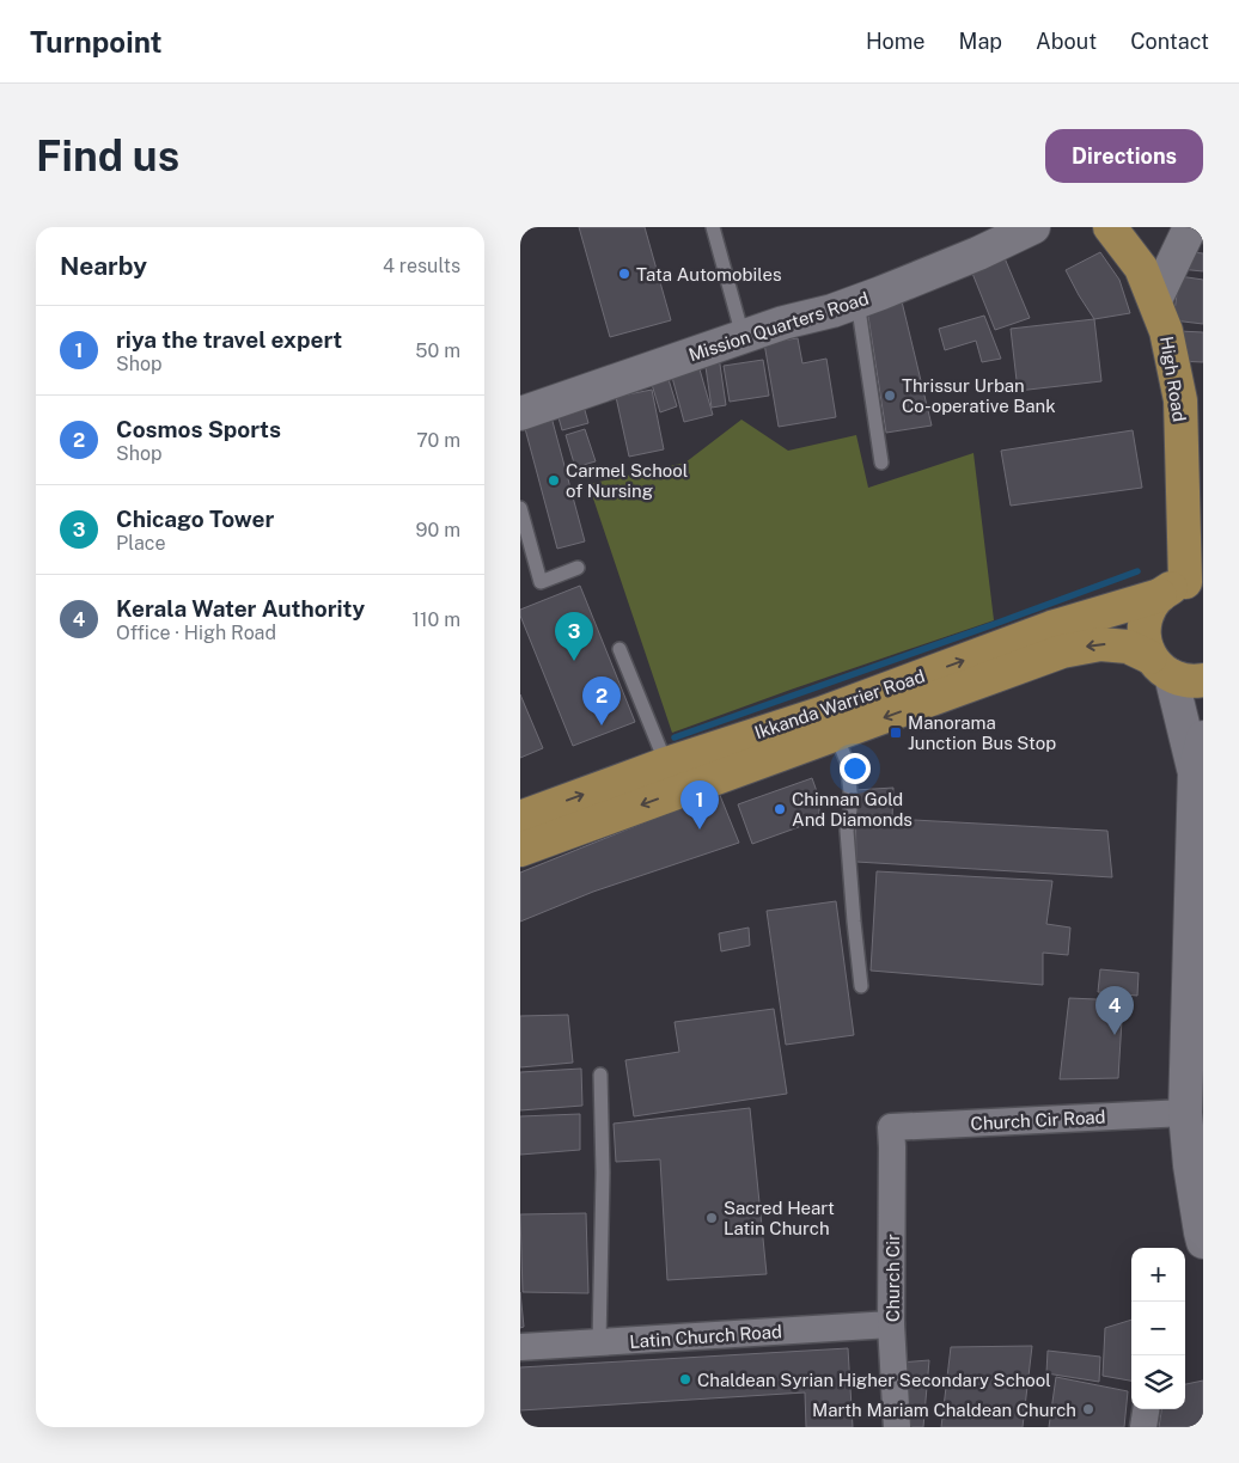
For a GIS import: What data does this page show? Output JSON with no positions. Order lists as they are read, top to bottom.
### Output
{
  "streets": {
    "main road": ["High Road", "Ikkanda Warrier Road"],
    "street": [
      "Mission Quarters Road",
      "Church Cir Road",
      "Church Cir",
      "Latin Church Road"
    ]
  },
  "crossings": [
    ["High Road", "Ikkanda Warrier Road"],
    ["Church Cir Road", "Church Cir"],
    ["Church Cir", "Latin Church Road"]
  ],
  "places": {
    "other": [
      "Tata Automobiles",
      "Thrissur Urban Co-operative Bank",
      "Carmel School of Nursing",
      "Chinnan Gold And Diamonds",
      "Sacred Heart Latin Church",
      "Chaldean Syrian Higher Secondary School",
      "Marth Mariam Chaldean Church"
    ],
    "transit": ["Manorama Junction Bus Stop"]
  },
  "page": {
    "header": "Turnpoint",
    "nav": [
      "Home",
      "Map",
      "About",
      "Contact"
    ],
    "buttons": "Directions",
    "title": "Find us",
    "heading": ["Nearby", "4 results"],
    "list": [
      {
        "mark": "1",
        "name": "riya the travel expert",
        "note": "Shop",
        "value": "50 m"
      },
      {
        "mark": "2",
        "name": "Cosmos Sports",
        "note": "Shop",
        "value": "70 m"
      },
      {
        "mark": "3",
        "name": "Chicago Tower",
        "note": "Place",
        "value": "90 m"
      },
      {
        "mark": "4",
        "name": "Kerala Water Authority",
        "note": "Office · High Road",
        "value": "110 m"
      }
    ],
    "pins": [
      "3",
      "2",
      "1",
      "4"
    ],
    "map_buttons": ["+", "−"]
  }
}
